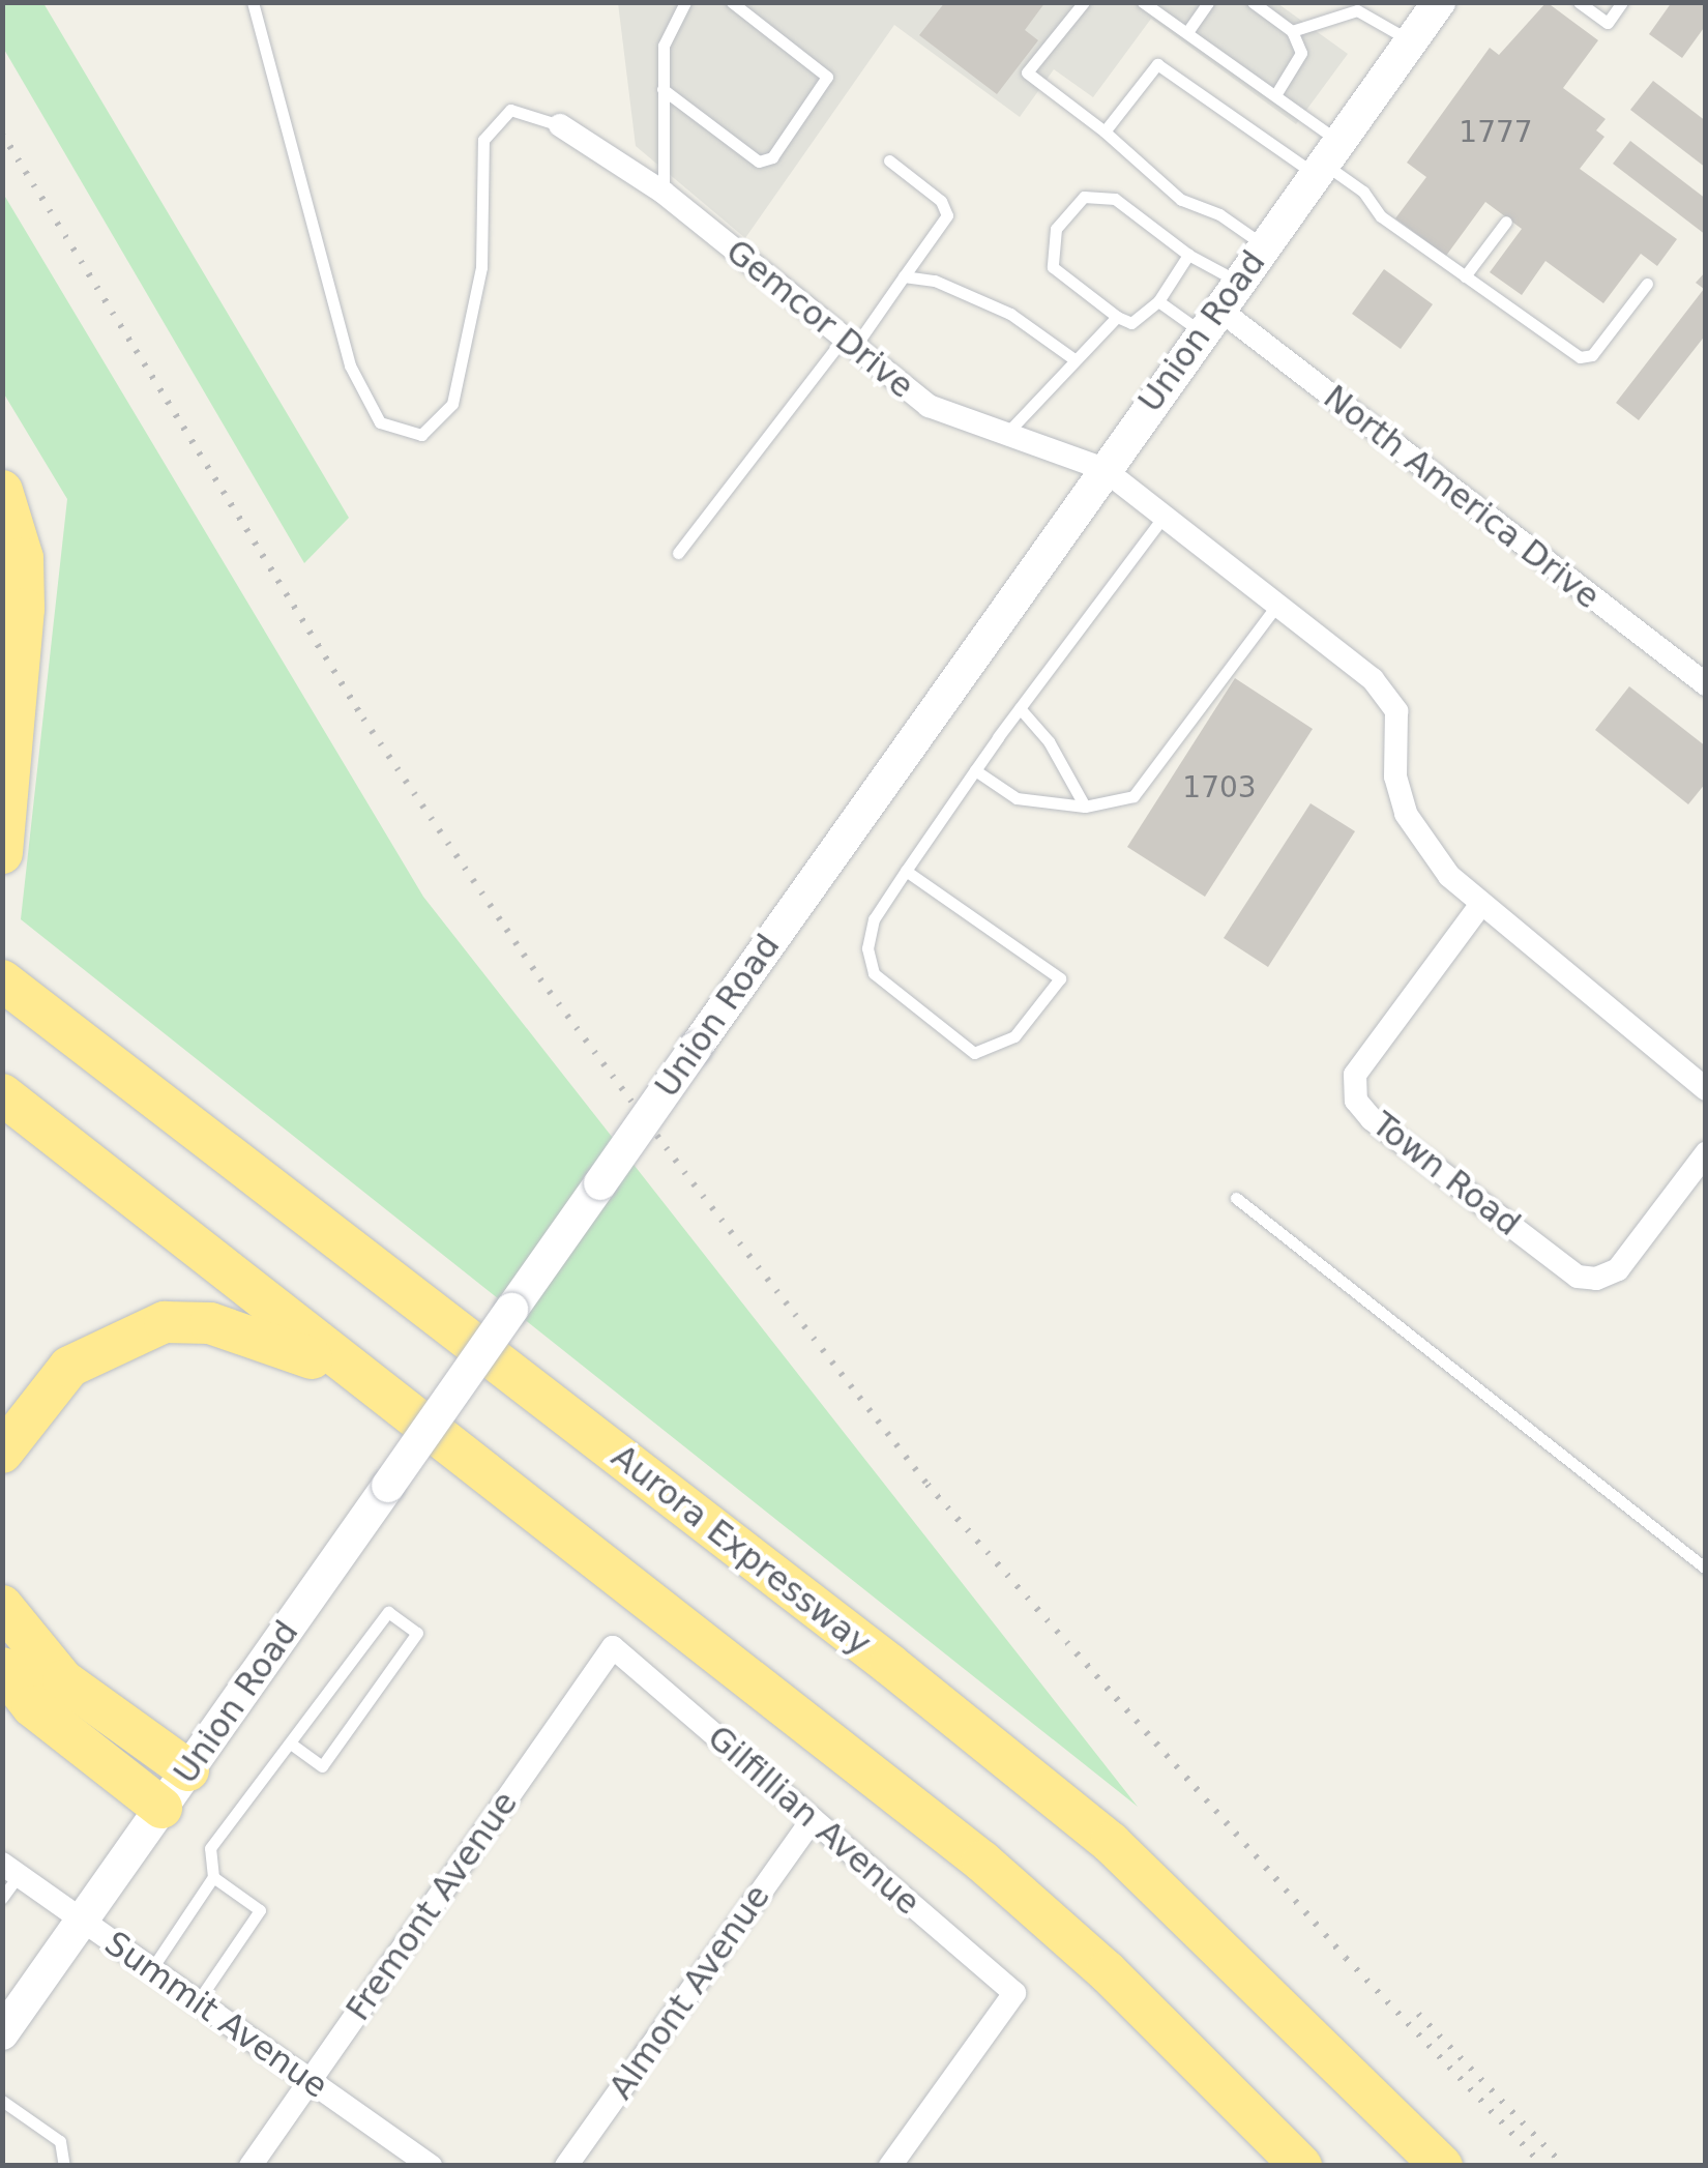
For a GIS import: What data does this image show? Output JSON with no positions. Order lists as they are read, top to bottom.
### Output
{
  "streets": {
    "highway": ["Aurora Expressway"],
    "main road": ["Union Road"],
    "street": [
      "Gemcor Drive",
      "North America Drive",
      "Town Road",
      "Gilfillian Avenue",
      "Fremont Avenue",
      "Almont Avenue",
      "Summit Avenue"
    ]
  },
  "crossings": [
    ["Gemcor Drive", "Union Road"],
    ["Union Road", "North America Drive"],
    ["Union Road", "Summit Avenue"],
    ["Gilfillian Avenue", "Fremont Avenue"],
    ["Gilfillian Avenue", "Almont Avenue"],
    ["Fremont Avenue", "Summit Avenue"]
  ],
  "house_numbers": ["1777", "1703"]
}
